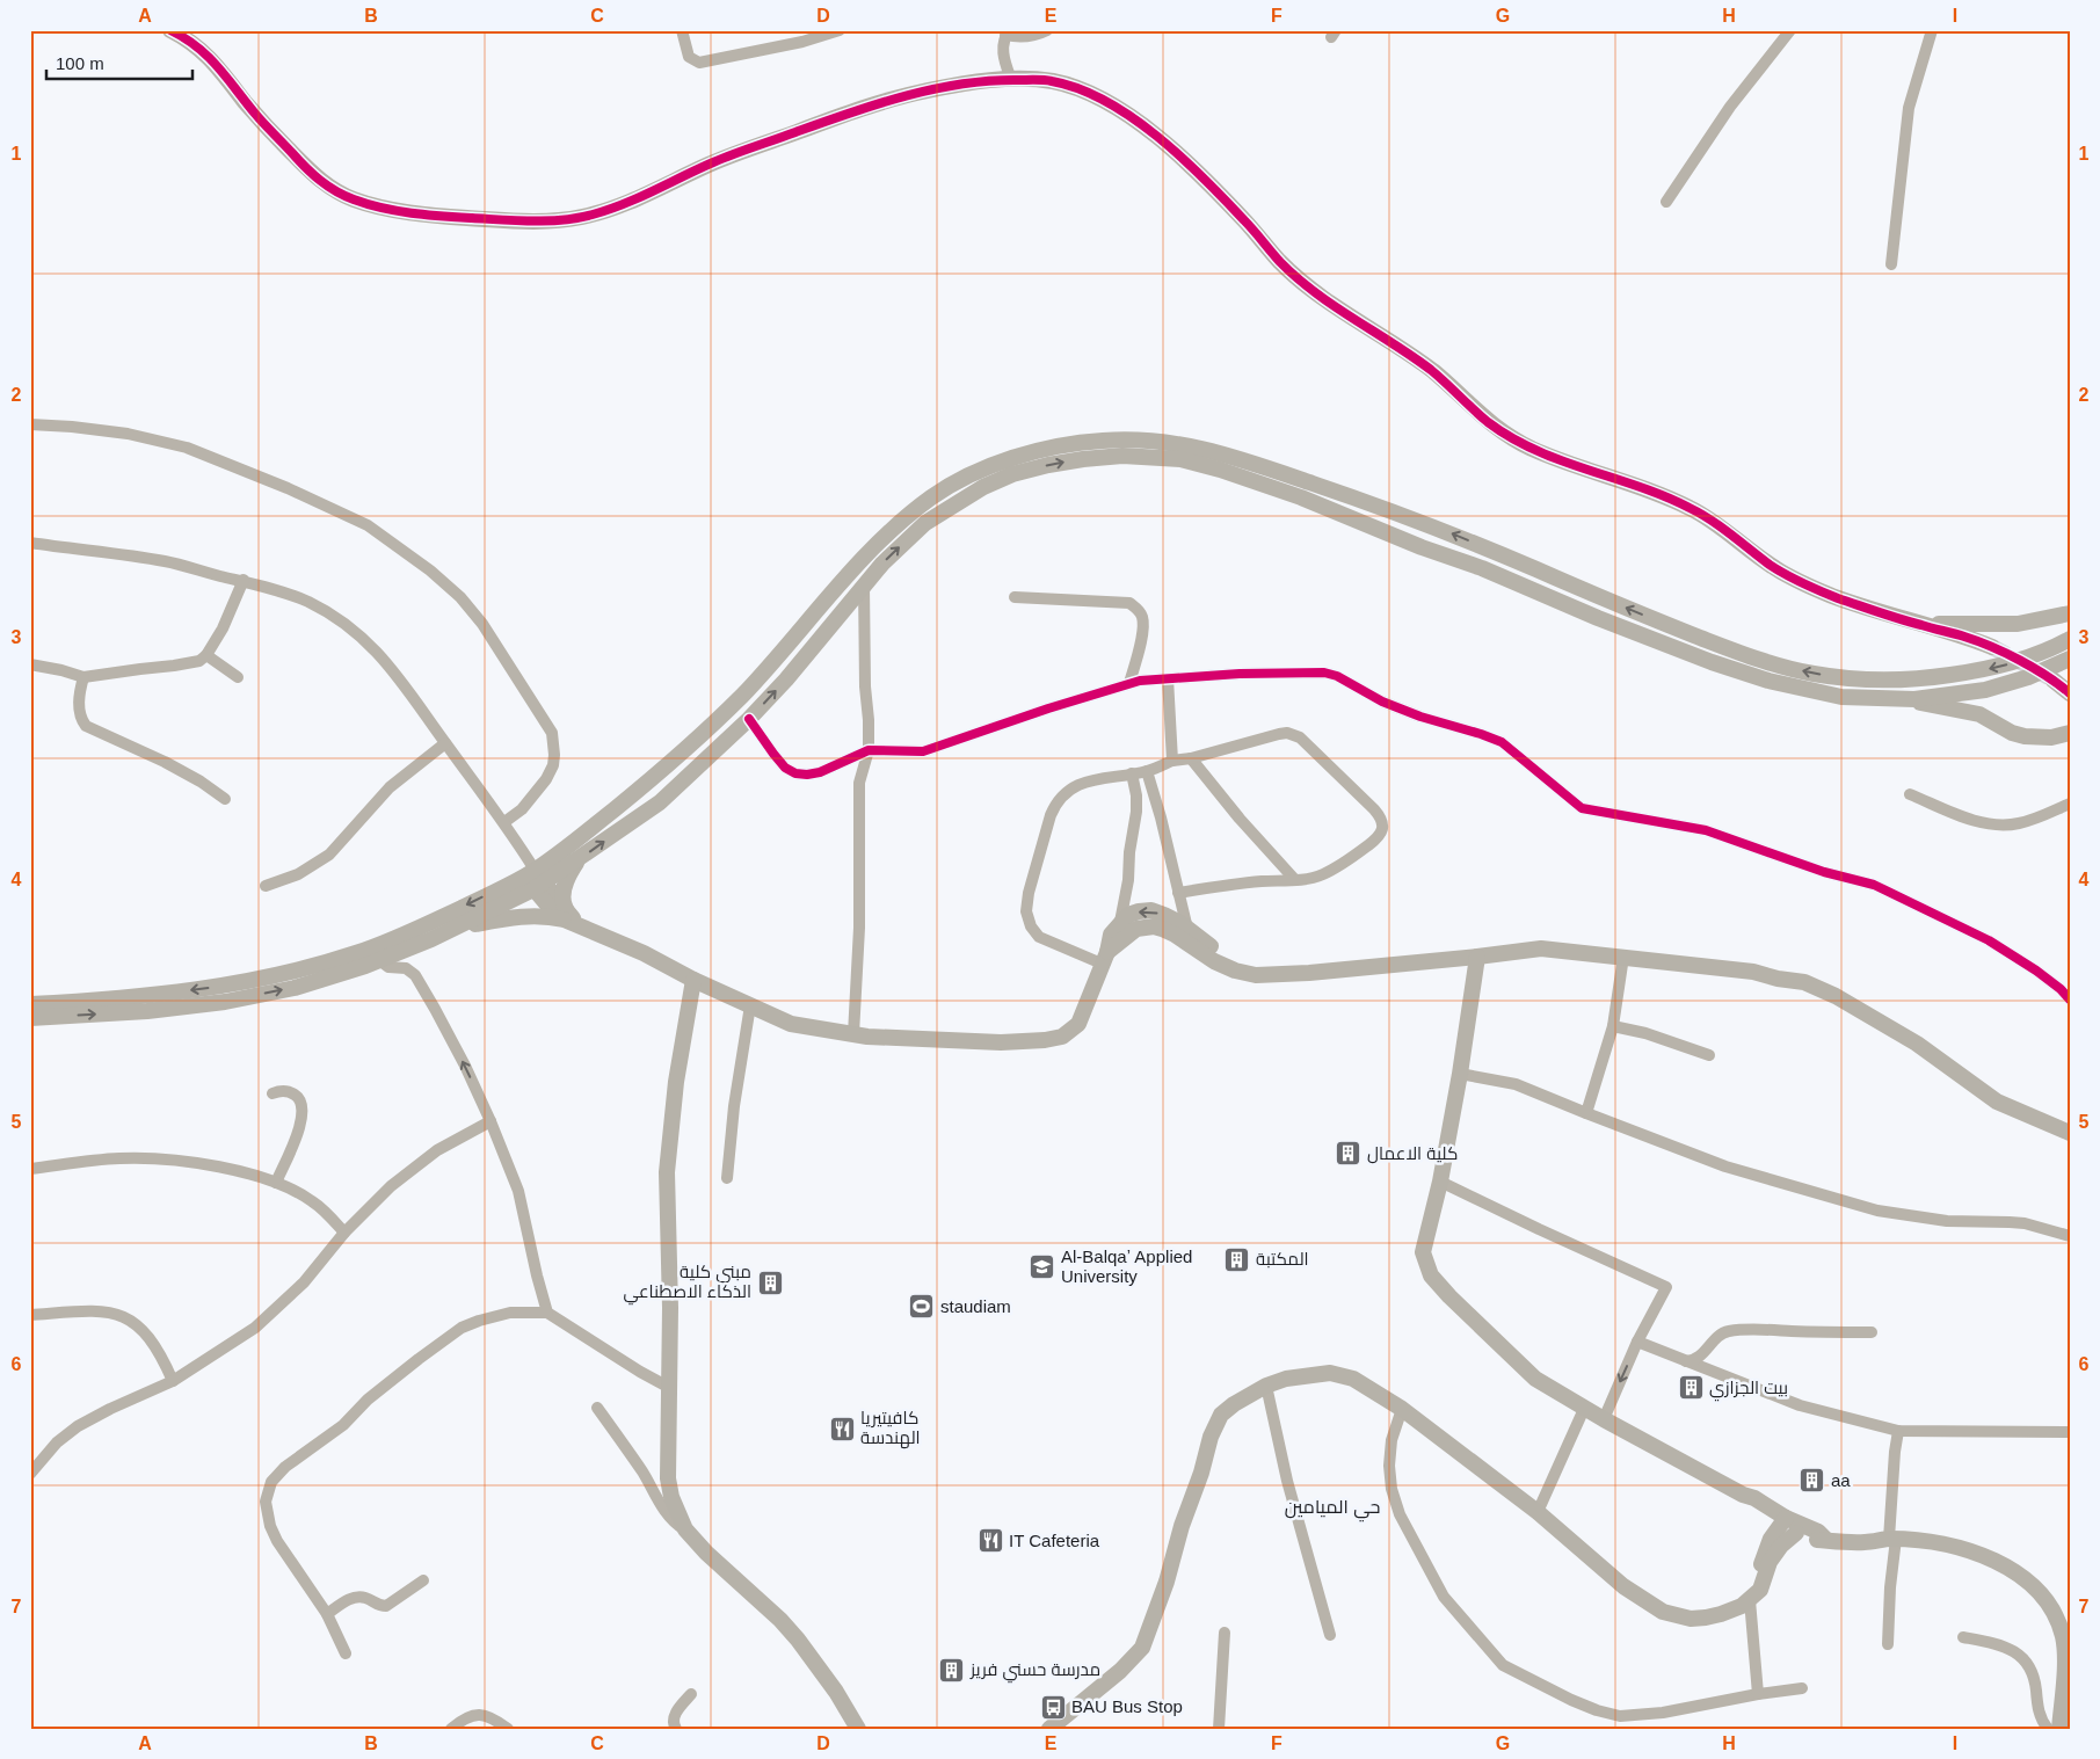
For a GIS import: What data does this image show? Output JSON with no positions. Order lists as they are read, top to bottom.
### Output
{
  "districts": ["حي الميامين"],
  "places": {
    "building": [
      "كلية الاعمال",
      "المكتبة",
      "مبنى كلية الذكاء الاصطناعي",
      "بيت الجزازي",
      "aa",
      "مدرسة حسني فريز"
    ],
    "school or university": ["Al-Balqaʼ Applied University"],
    "sports": ["staudiam"],
    "restaurant": ["كافيتيريا الهندسة", "IT Cafeteria"],
    "bus stop": ["BAU Bus Stop"]
  },
  "scale_bar": "100 m",
  "grid": {
    "columns": [
      "A",
      "B",
      "C",
      "D",
      "E",
      "F",
      "G",
      "H",
      "I"
    ],
    "rows": [
      "1",
      "2",
      "3",
      "4",
      "5",
      "6",
      "7"
    ]
  }
}
